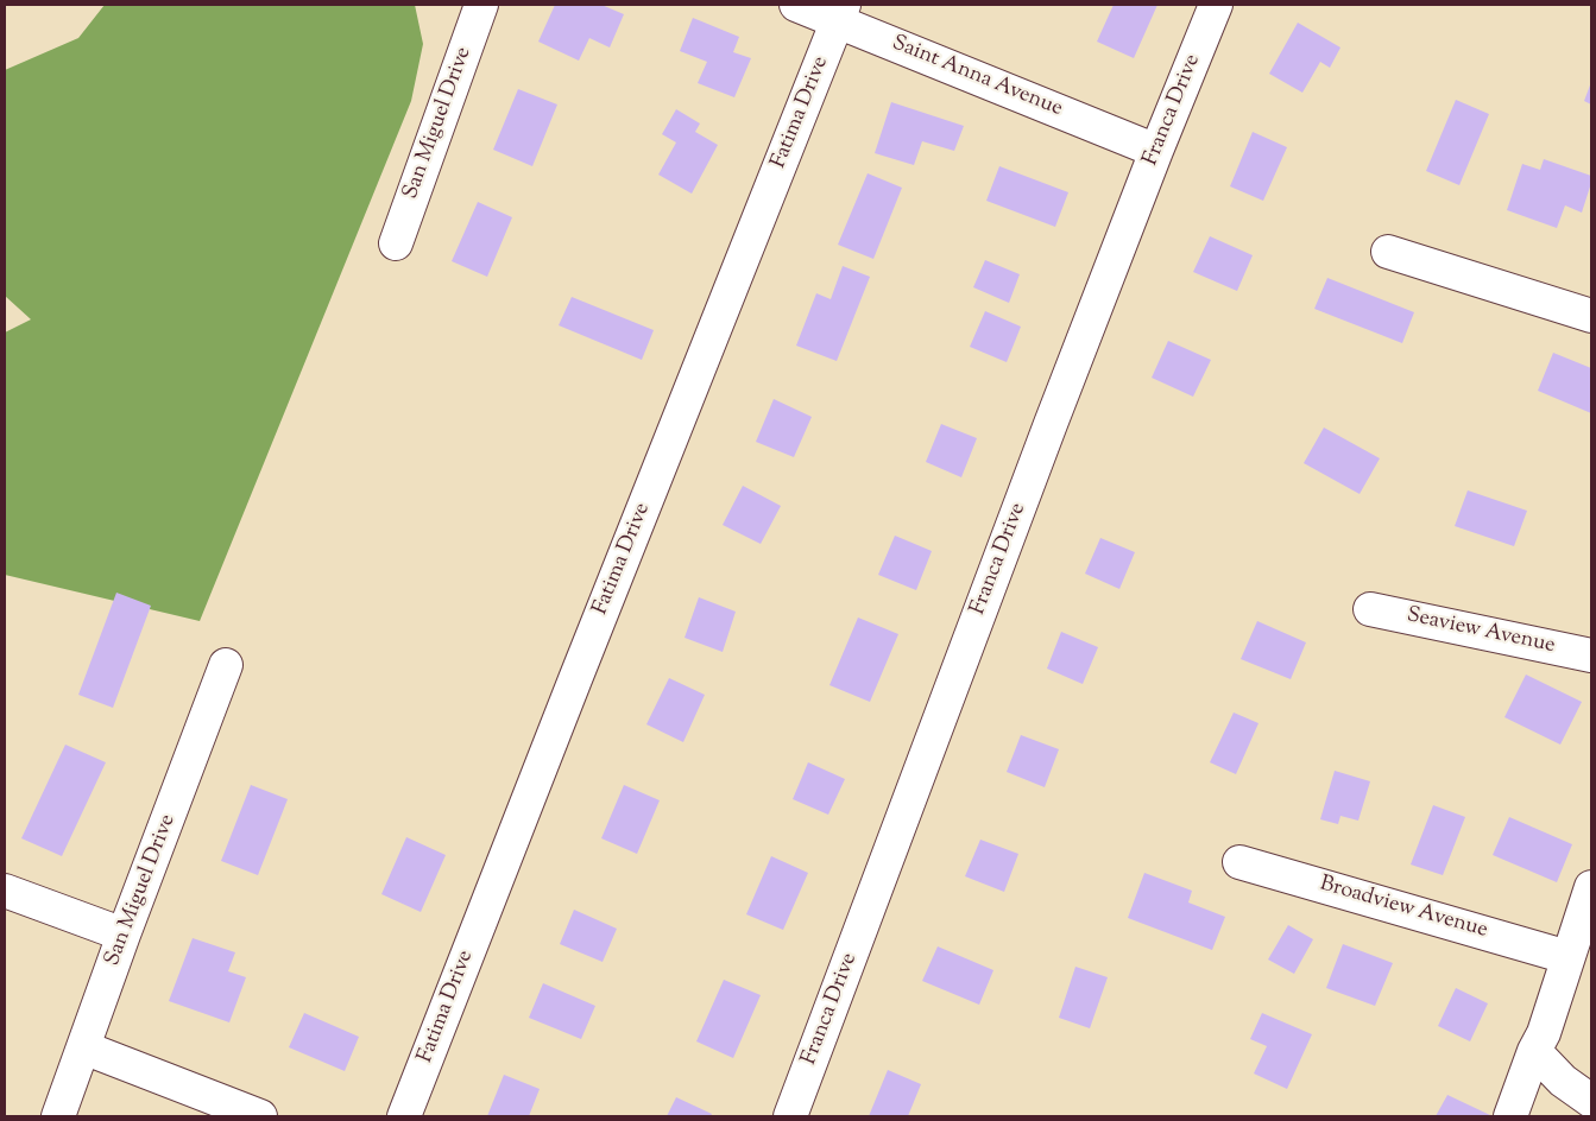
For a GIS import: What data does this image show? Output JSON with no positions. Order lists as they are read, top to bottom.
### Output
{
  "streets": {
    "street": [
      "Saint Anna Avenue",
      "Franca Drive",
      "Fatima Drive",
      "San Miguel Drive",
      "Seaview Avenue",
      "Broadview Avenue"
    ]
  },
  "crossings": [
    ["Saint Anna Avenue", "Franca Drive"],
    ["Saint Anna Avenue", "Fatima Drive"]
  ]
}
